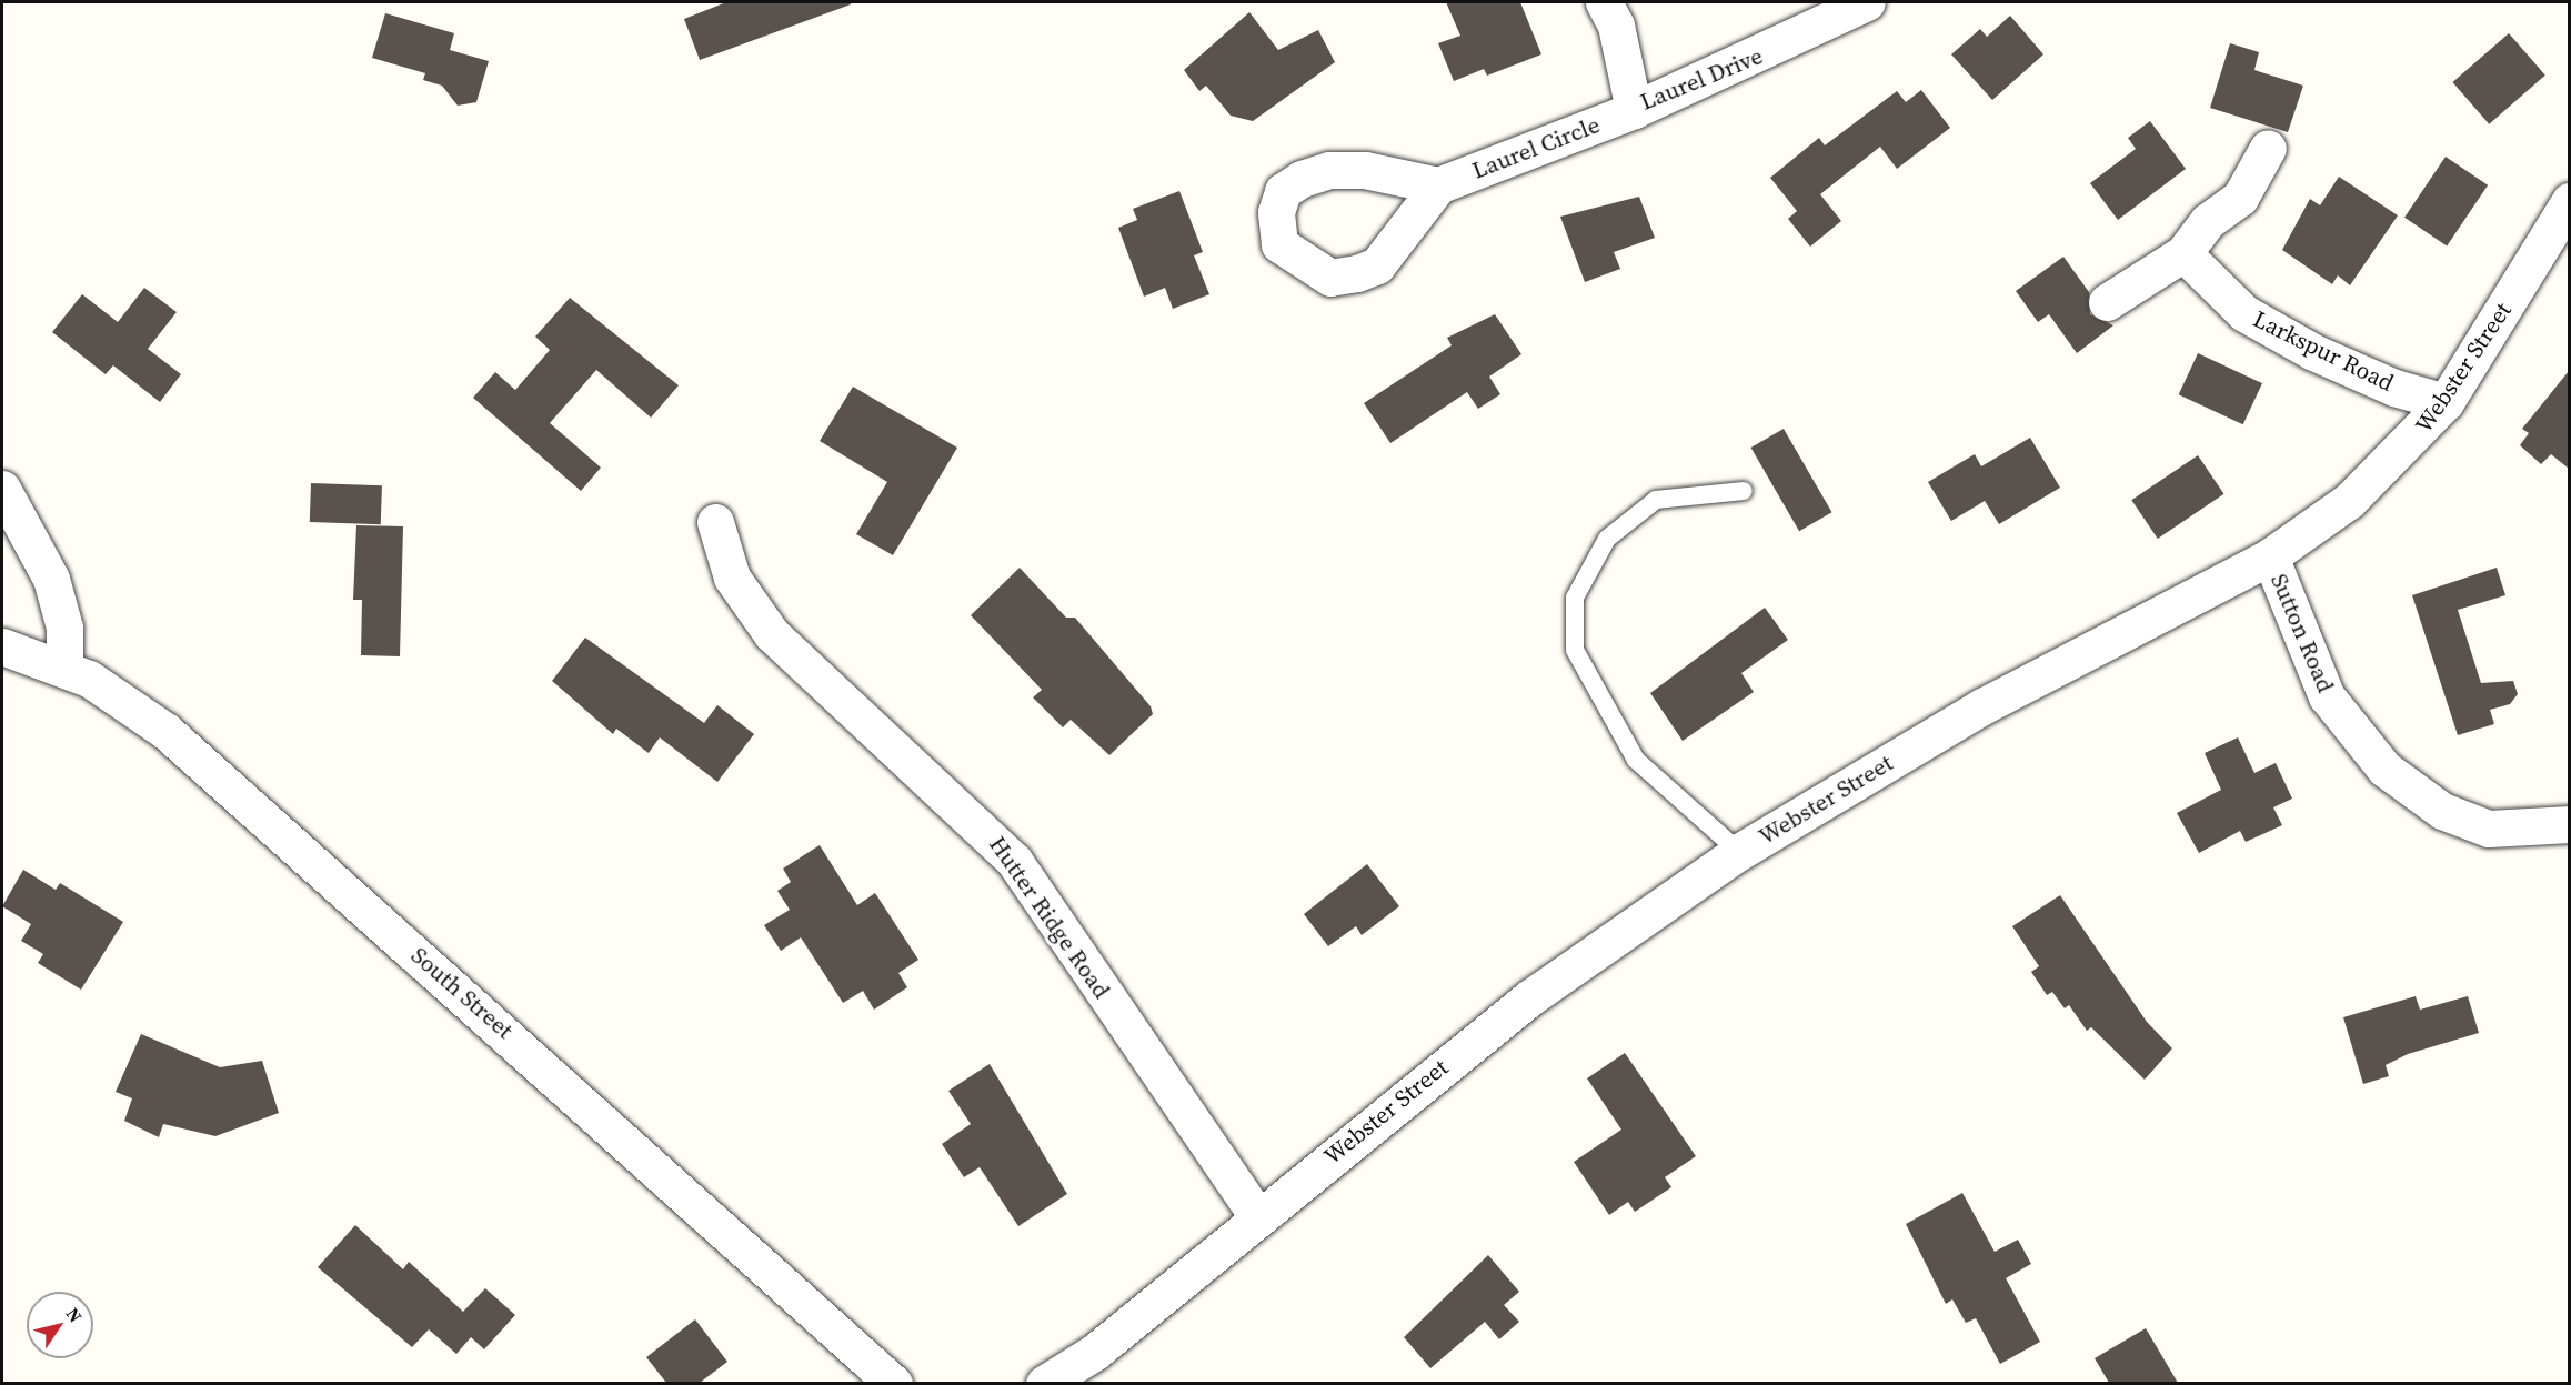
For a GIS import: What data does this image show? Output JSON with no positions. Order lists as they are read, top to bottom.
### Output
{
  "streets": {
    "street": [
      "Laurel Drive",
      "Laurel Circle",
      "Larkspur Road",
      "Webster Street",
      "Sutton Road",
      "Hutter Ridge Road",
      "South Street"
    ]
  },
  "crossings": [
    ["Laurel Drive", "Laurel Circle"],
    ["Larkspur Road", "Webster Street"],
    ["Webster Street", "Sutton Road"],
    ["Webster Street", "Hutter Ridge Road"]
  ],
  "north": "top right"
}
